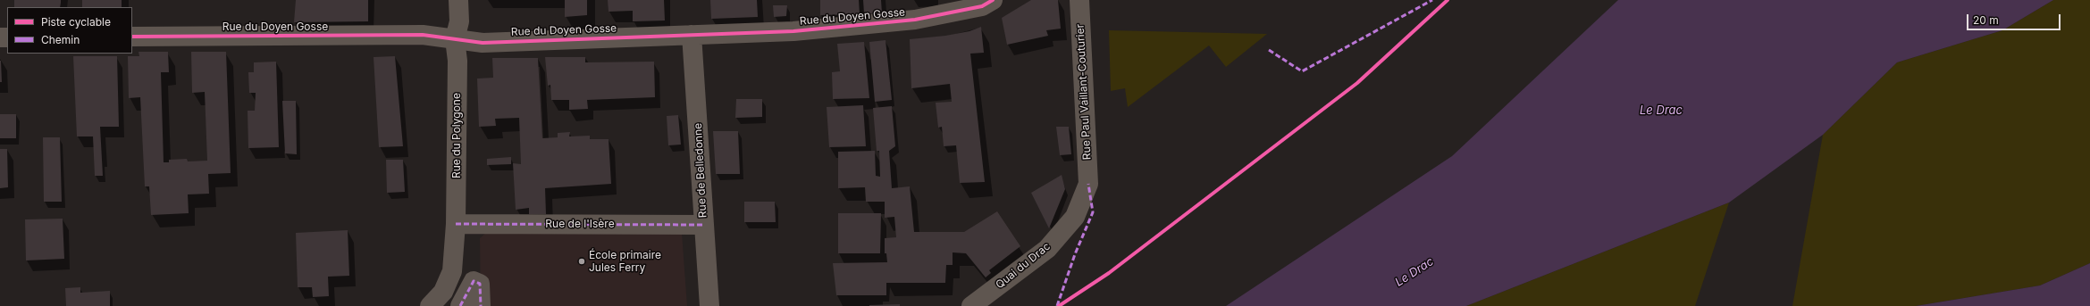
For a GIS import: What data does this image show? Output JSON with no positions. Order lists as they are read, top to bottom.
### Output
{
  "streets": {
    "street": [
      "Rue du Doyen Gosse",
      "Rue Paul Vaillant-Couturier",
      "Rue du Polygone",
      "Rue de Belledonne",
      "Rue de l'Isère",
      "Quai du Drac"
    ]
  },
  "crossings": [
    ["Rue du Doyen Gosse", "Rue du Polygone"],
    ["Rue du Doyen Gosse", "Rue de Belledonne"],
    ["Rue Paul Vaillant-Couturier", "Quai du Drac"],
    ["Rue du Polygone", "Rue de l'Isère"],
    ["Rue de Belledonne", "Rue de l'Isère"]
  ],
  "water": ["Le Drac"],
  "places": ["École primaire Jules Ferry"],
  "legend": ["Piste cyclable", "Chemin"],
  "scale_bar": "20 m"
}
